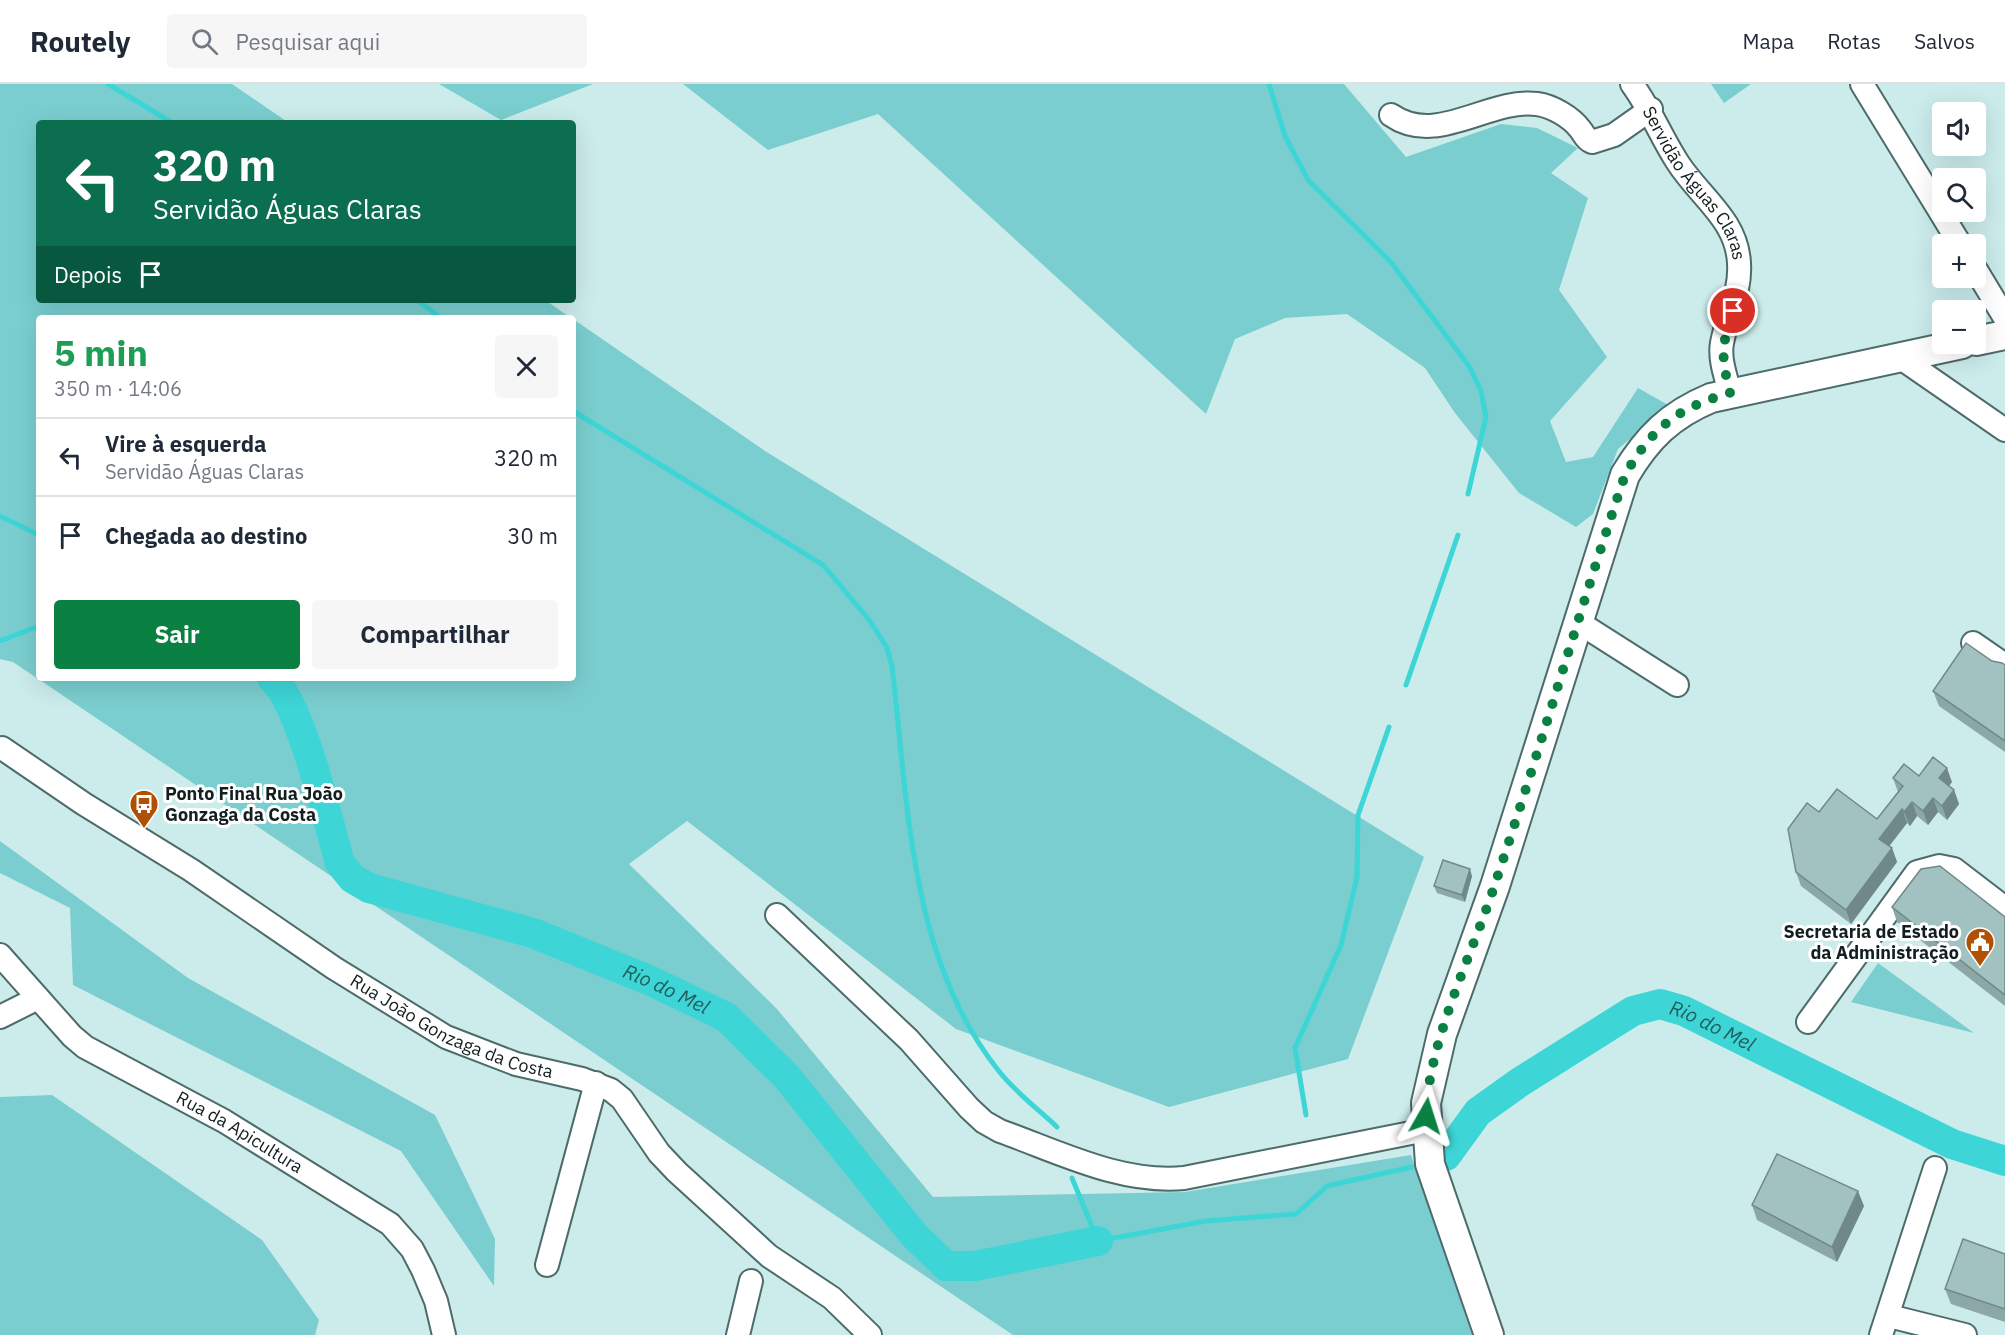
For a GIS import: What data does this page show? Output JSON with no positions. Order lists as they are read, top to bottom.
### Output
{
  "streets": {
    "street": ["Servidão Águas Claras", "Rua João Gonzaga da Costa", "Rua da Apicultura"]
  },
  "water": ["Rio do Mel"],
  "places": {
    "bus stop": ["Ponto Final Rua João Gonzaga da Costa"],
    "public building": ["Secretaria de Estado da Administração"]
  },
  "page": {
    "header": "Routely",
    "search": "Pesquisar aqui",
    "nav": ["Mapa", "Rotas", "Salvos"],
    "map_buttons": ["+", "−"],
    "turn": ["320 m", "Servidão Águas Claras"],
    "then": "Depois",
    "heading": ["5 min", "350 m · 14:06"],
    "list": [
      {
        "name": "Vire à esquerda",
        "note": "Servidão Águas Claras",
        "value": "320 m"
      },
      {
        "name": "Chegada ao destino",
        "value": "30 m"
      }
    ],
    "buttons": ["Sair", "Compartilhar"]
  }
}
